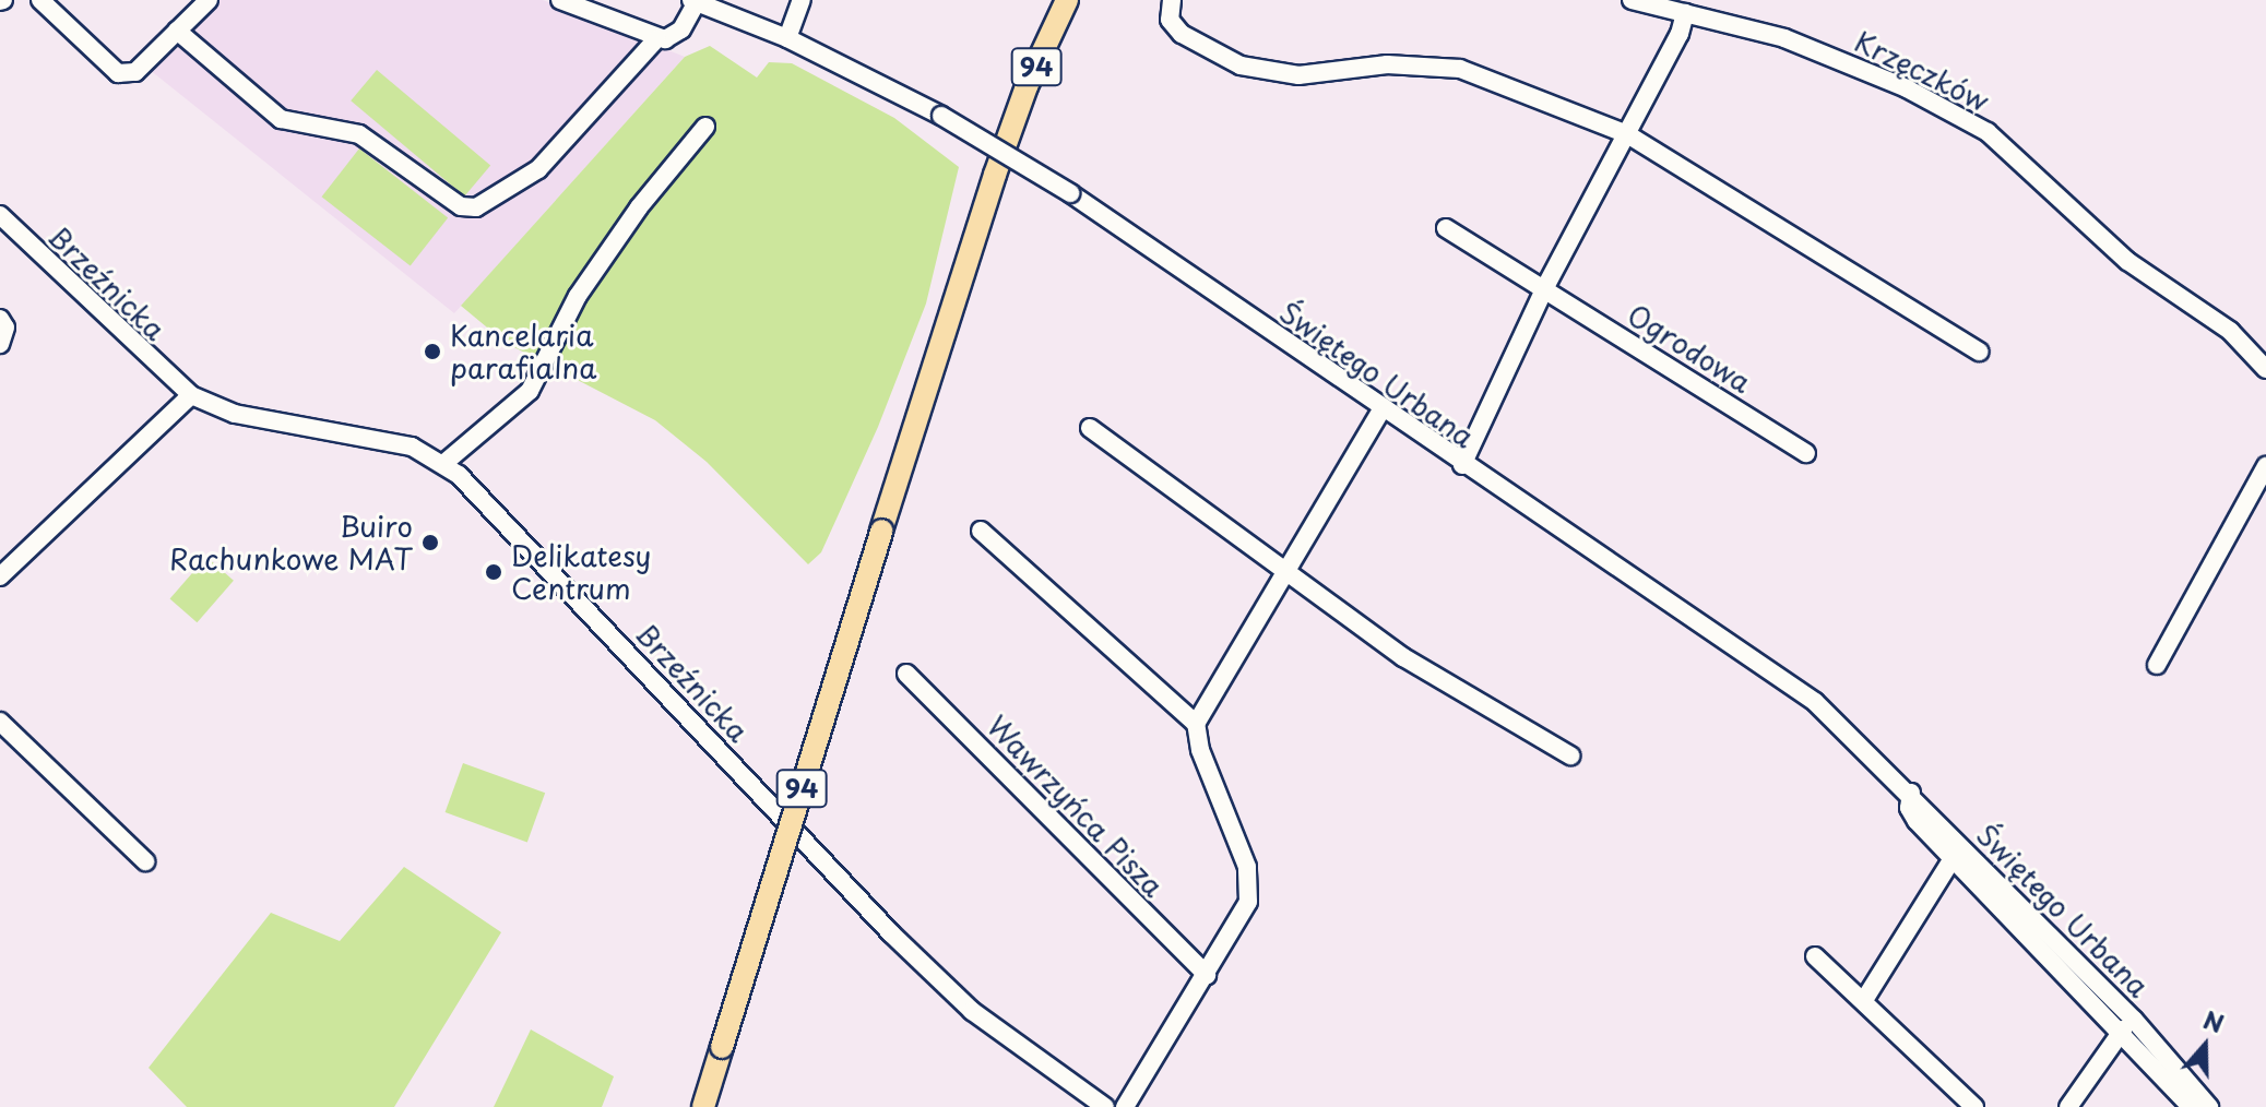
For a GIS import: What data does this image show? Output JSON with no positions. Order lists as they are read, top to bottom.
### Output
{
  "streets": {
    "main road": ["94"],
    "street": [
      "Krzęczków",
      "Brzeźnicka",
      "Ogrodowa",
      "Świętego Urbana",
      "Wawrzyńca Pisza"
    ]
  },
  "places": ["Kancelaria parafialna", "Buiro Rachunkowe MAT", "Delikatesy Centrum"],
  "north": "top"
}
